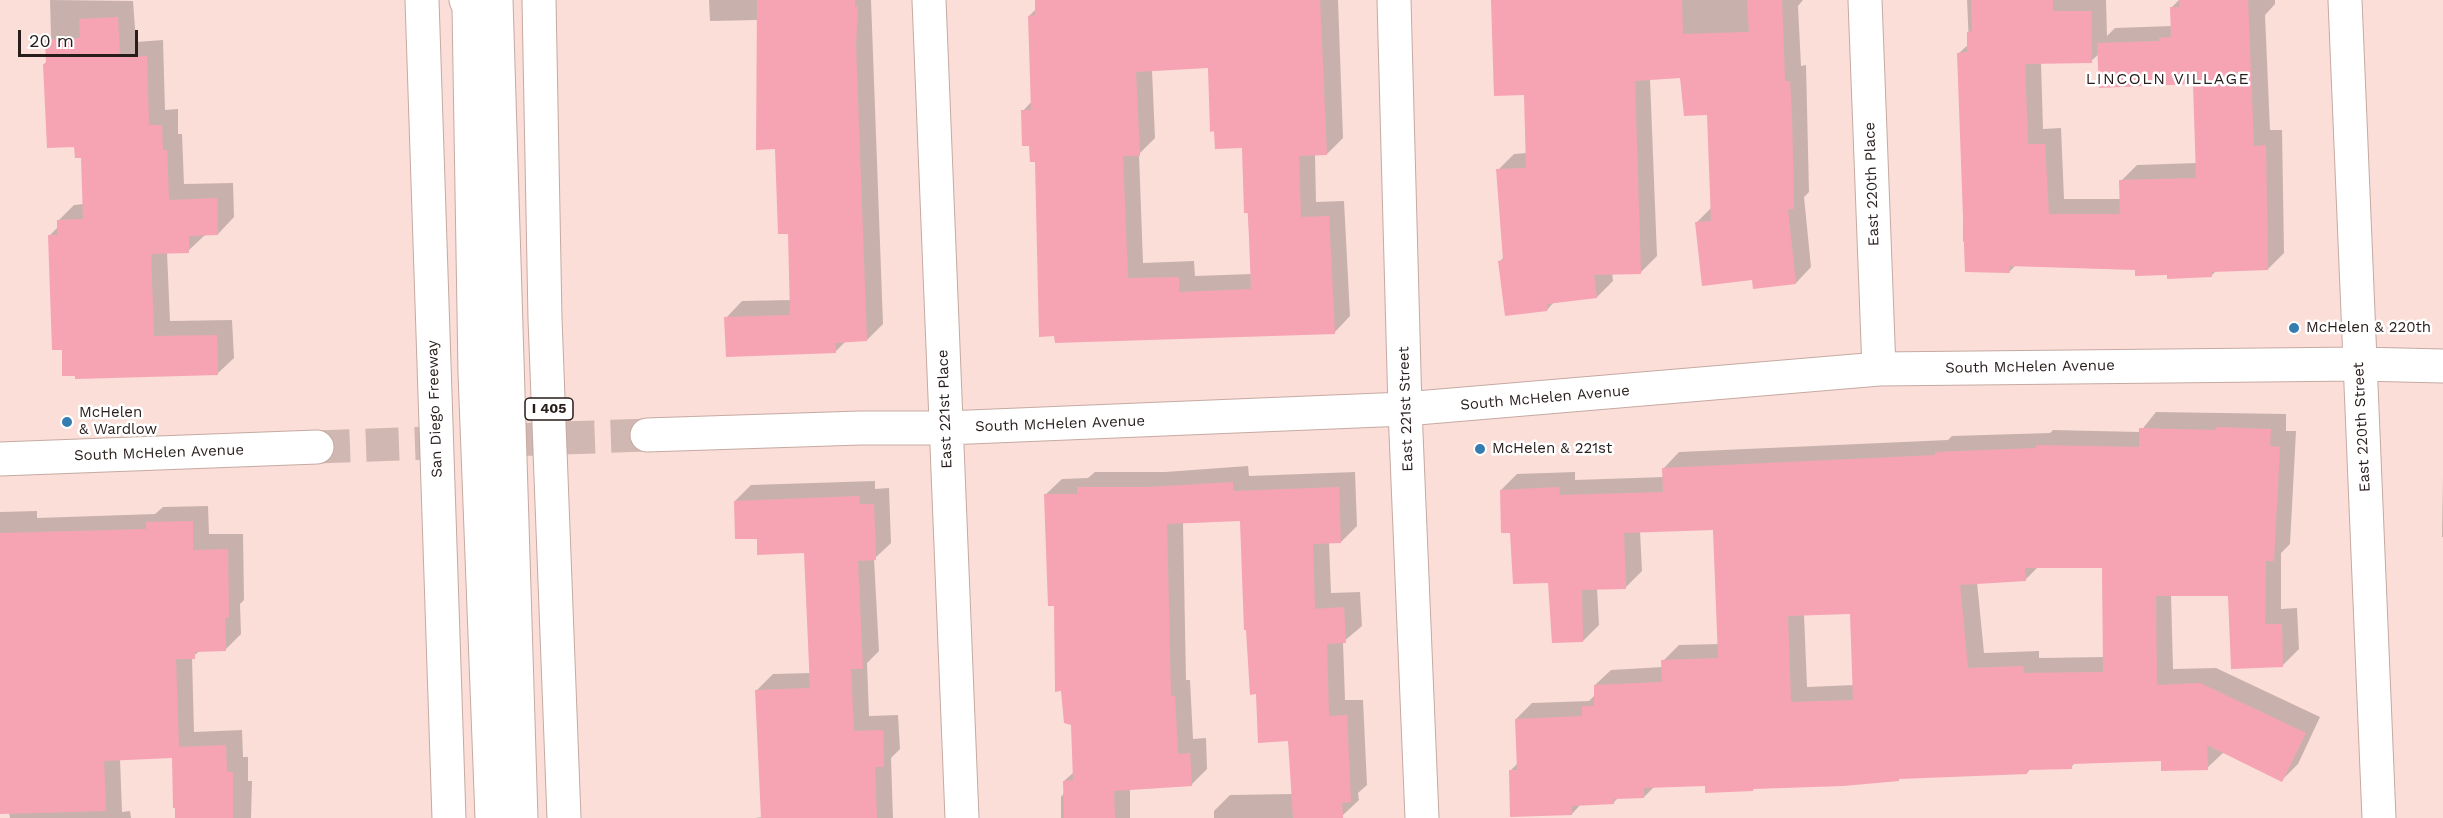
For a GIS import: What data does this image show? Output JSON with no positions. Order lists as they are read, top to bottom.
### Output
{
  "streets": {
    "main road": [
      "East 220th Place",
      "South McHelen Avenue",
      "San Diego Freeway",
      "I 405",
      "East 221st Place",
      "East 221st Street",
      "East 220th Street"
    ]
  },
  "crossings": [
    ["East 220th Place", "South McHelen Avenue"],
    ["South McHelen Avenue", "East 221st Place"],
    ["South McHelen Avenue", "East 221st Street"],
    ["South McHelen Avenue", "East 220th Street"]
  ],
  "districts": ["LINCOLN VILLAGE"],
  "places": ["McHelen & 220th", "McHelen & Wardlow", "McHelen & 221st"],
  "scale_bar": "20 m"
}
